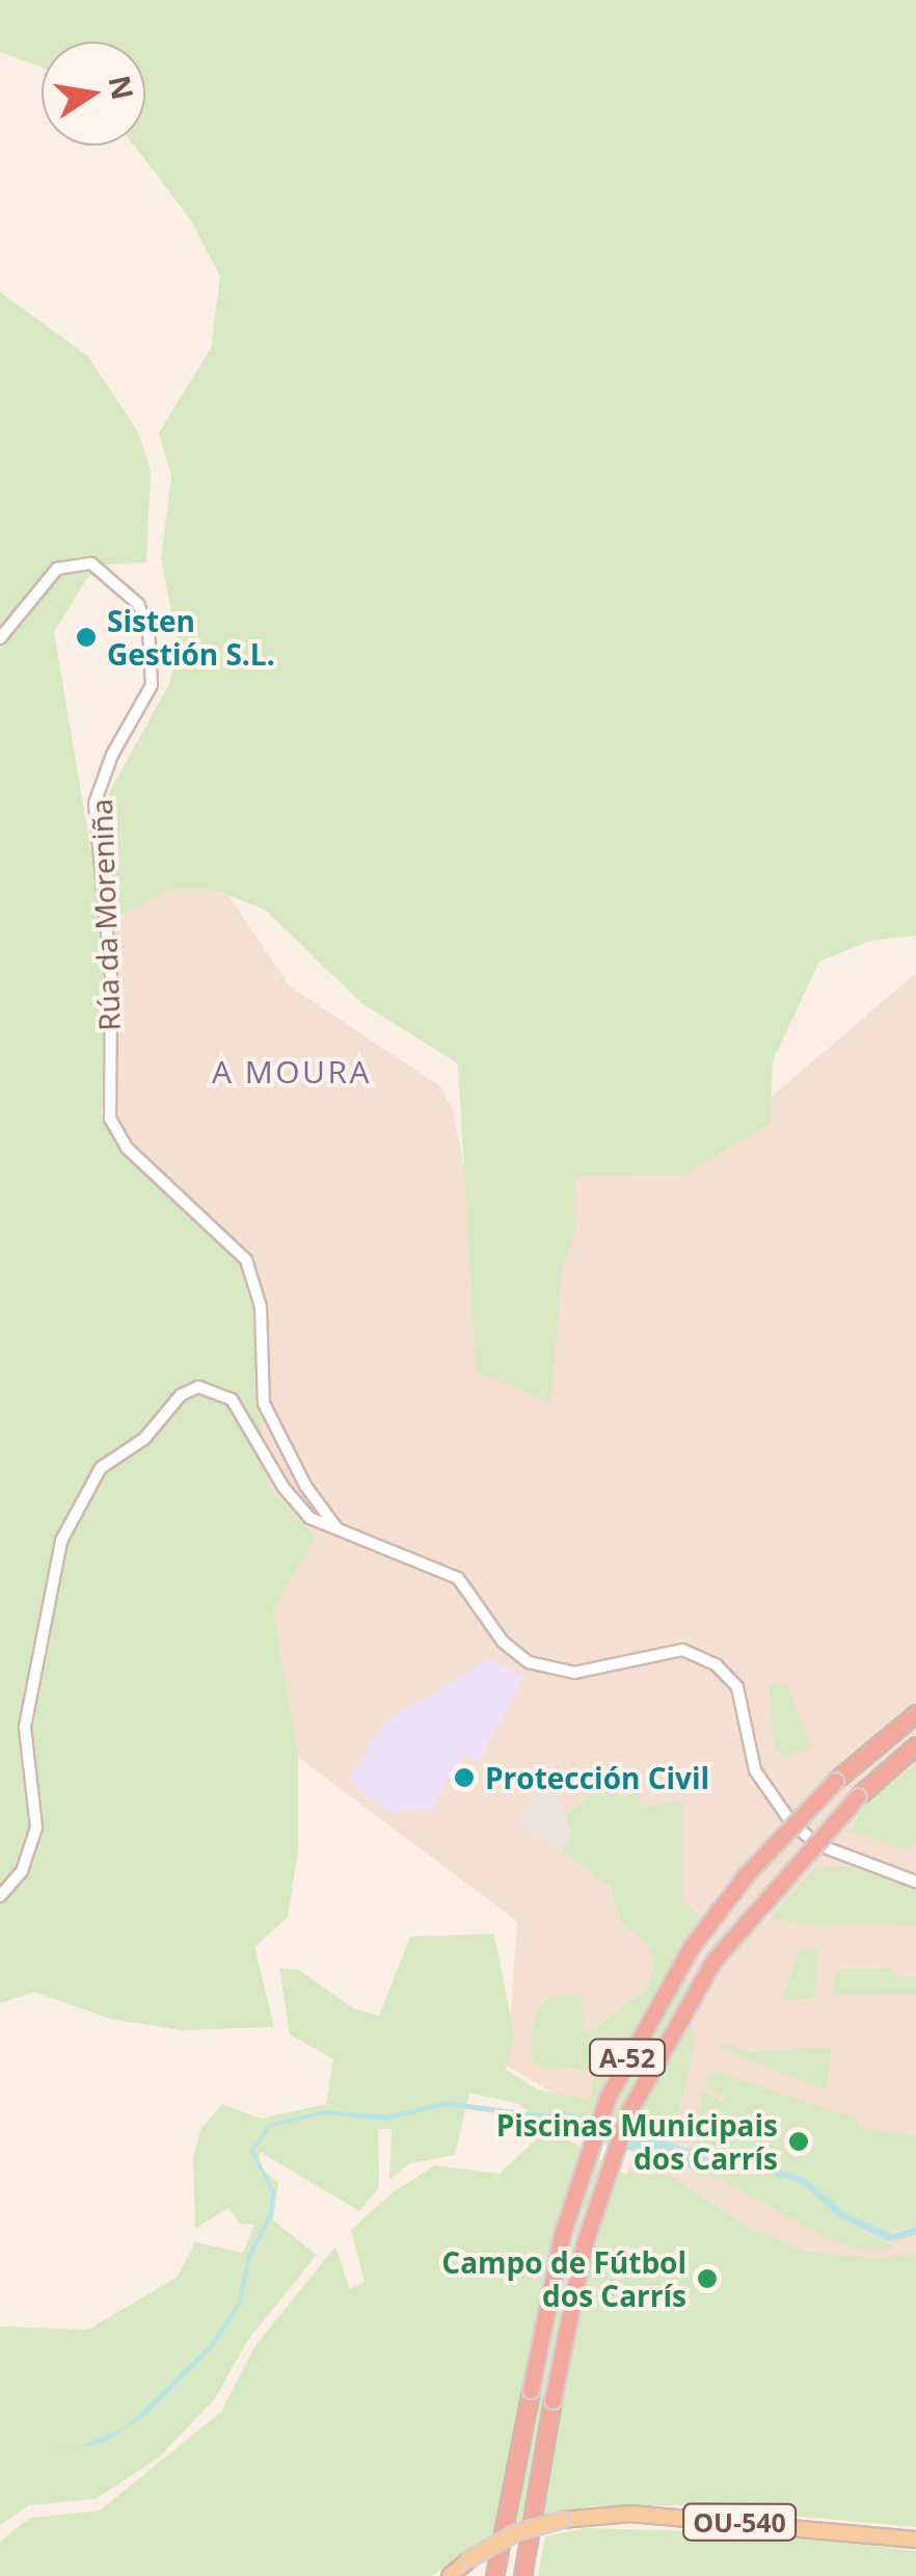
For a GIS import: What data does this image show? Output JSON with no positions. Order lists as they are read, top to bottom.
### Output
{
  "streets": {
    "highway": ["A-52"],
    "main road": ["OU-540"],
    "street": ["Rúa da Moreniña"]
  },
  "districts": ["A MOURA"],
  "places": [
    "Sisten Gestión S.L.",
    "Protección Civil",
    "Piscinas Municipais dos Carrís",
    "Campo de Fútbol dos Carrís"
  ],
  "north": "right"
}
